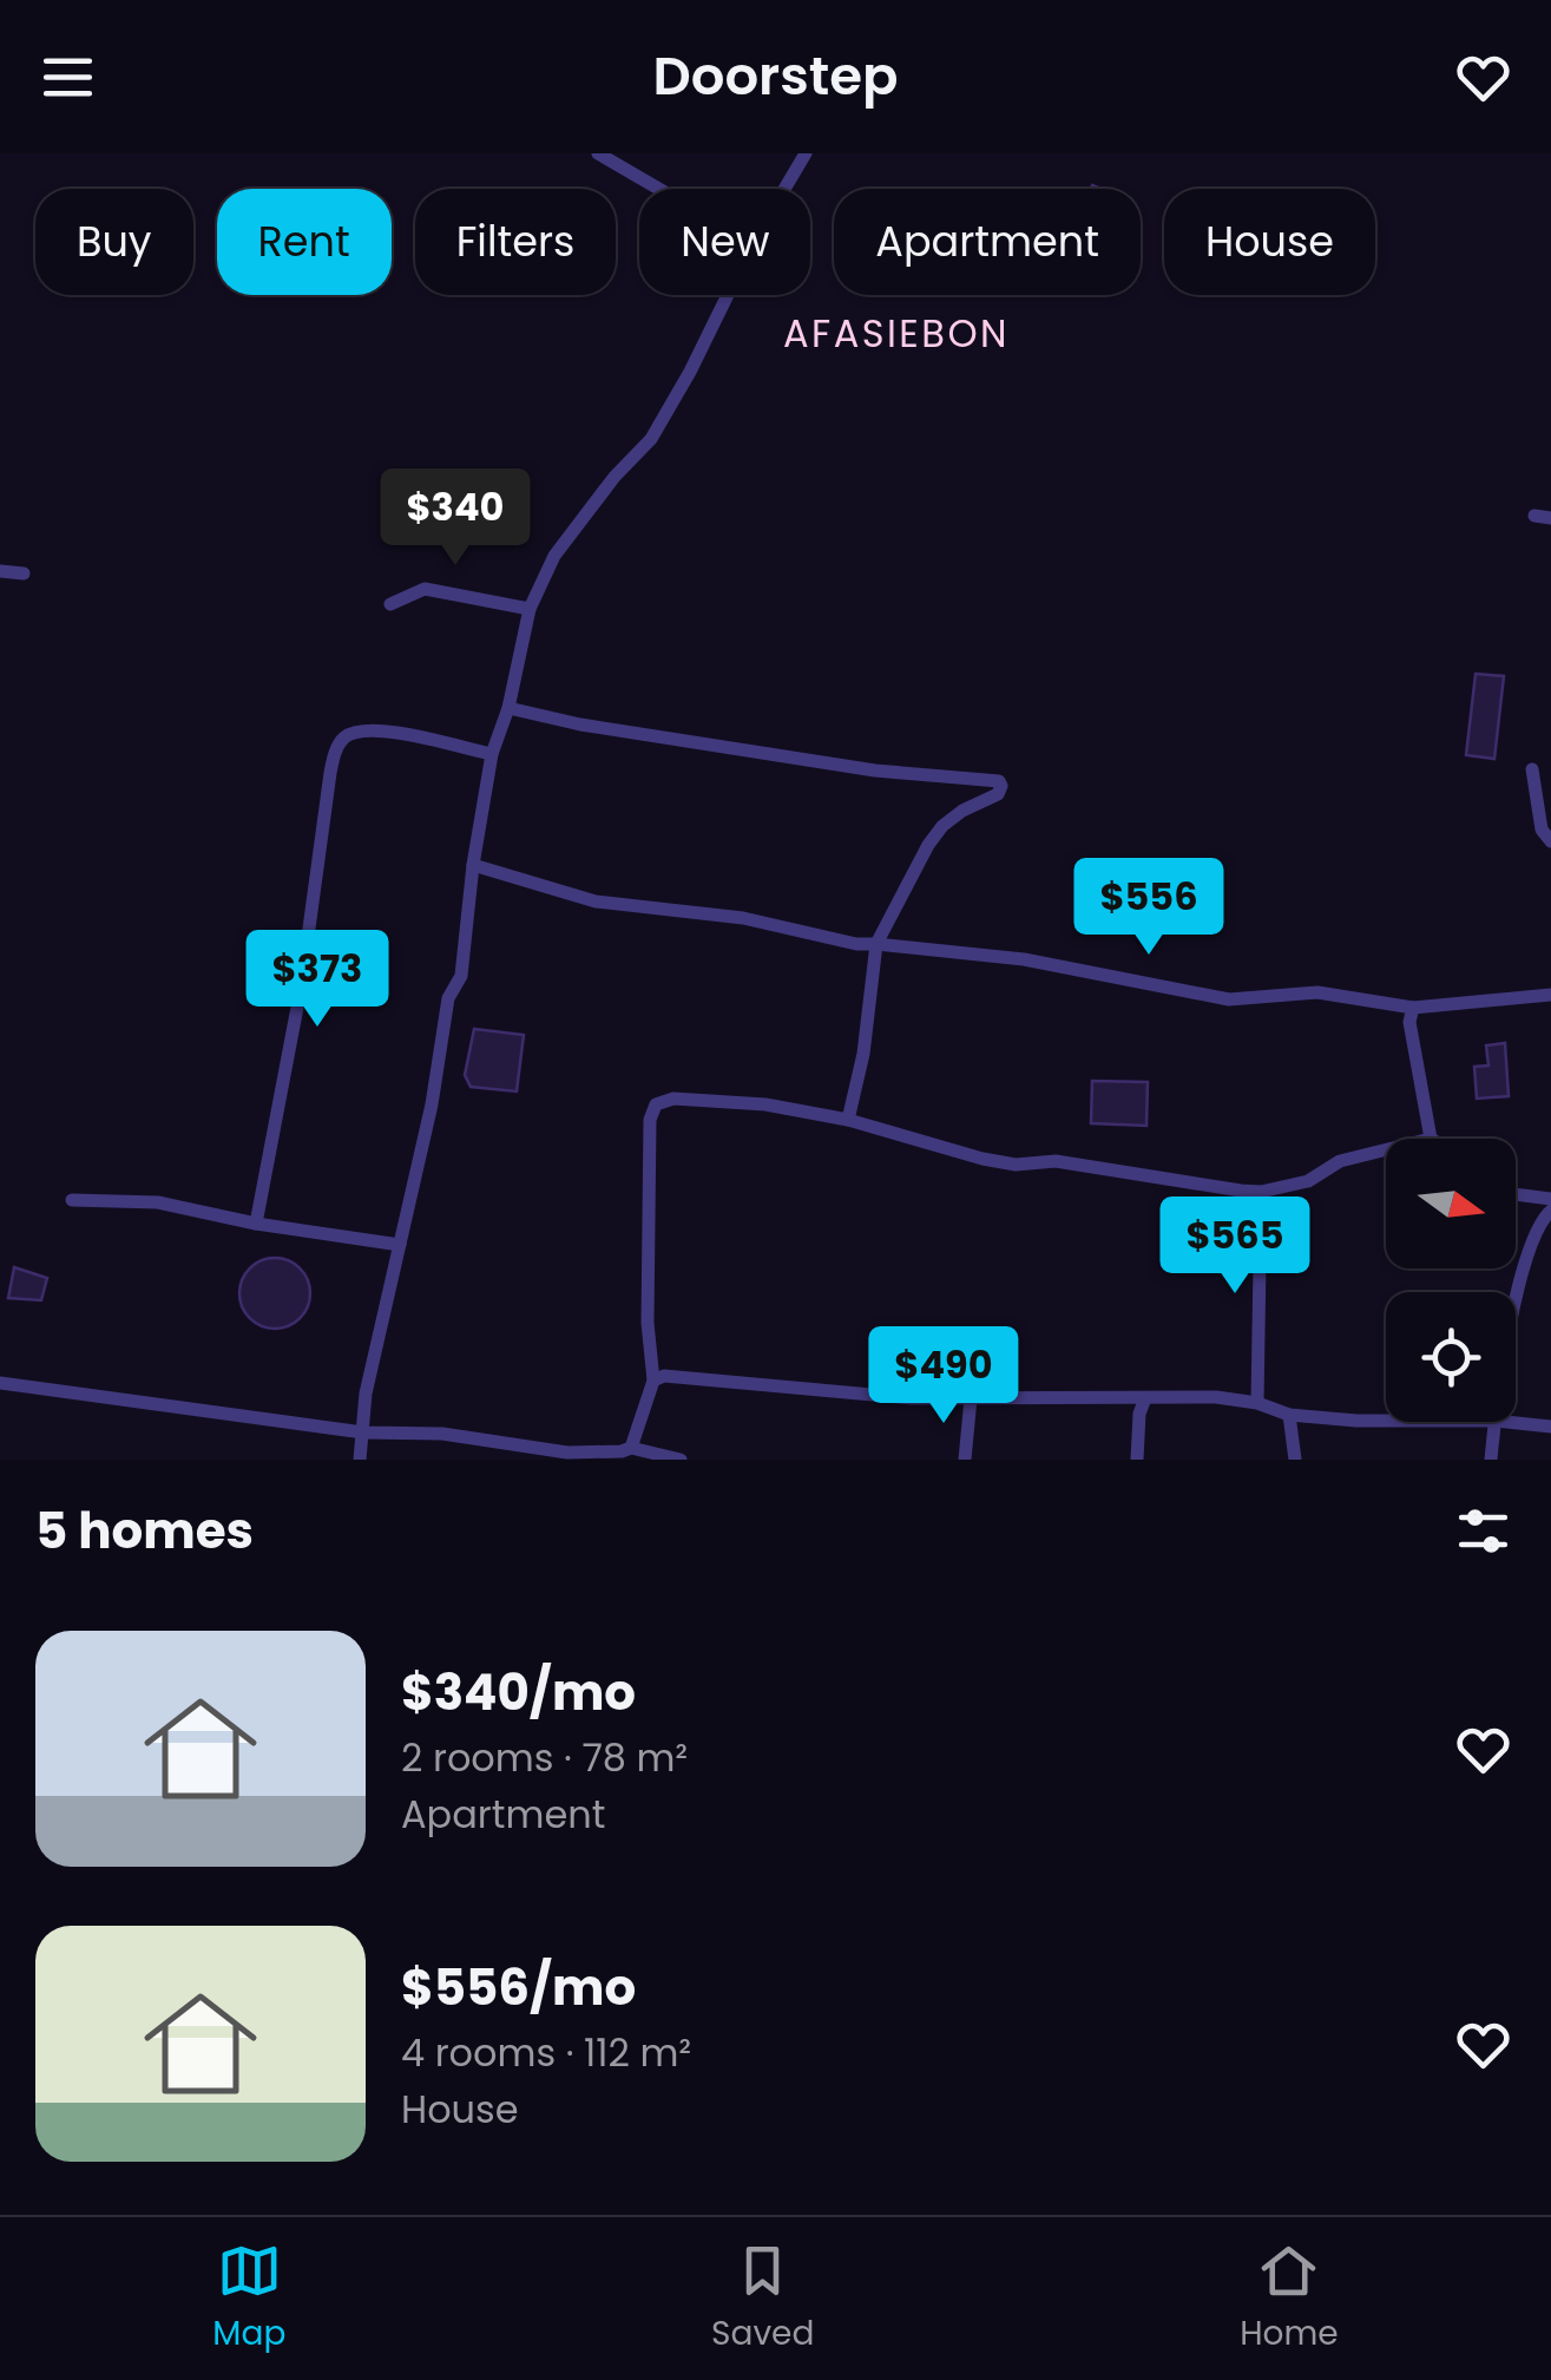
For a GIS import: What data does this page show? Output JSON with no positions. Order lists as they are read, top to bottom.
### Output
{
  "districts": ["AFASIEBON"],
  "north": "right",
  "page": {
    "header": "Doorstep",
    "chip": [
      "Buy",
      "Rent",
      "Filters",
      "New",
      "Apartment",
      "House"
    ],
    "price": [
      "$340",
      "$556",
      "$373",
      "$565",
      "$490"
    ],
    "heading": "5 homes",
    "list": [
      {
        "name": "$340/mo",
        "note": "2 rooms · 78 m² · Apartment"
      },
      {
        "name": "$556/mo",
        "note": "4 rooms · 112 m² · House"
      }
    ],
    "tabs": ["Map", "Saved", "Home"]
  }
}
